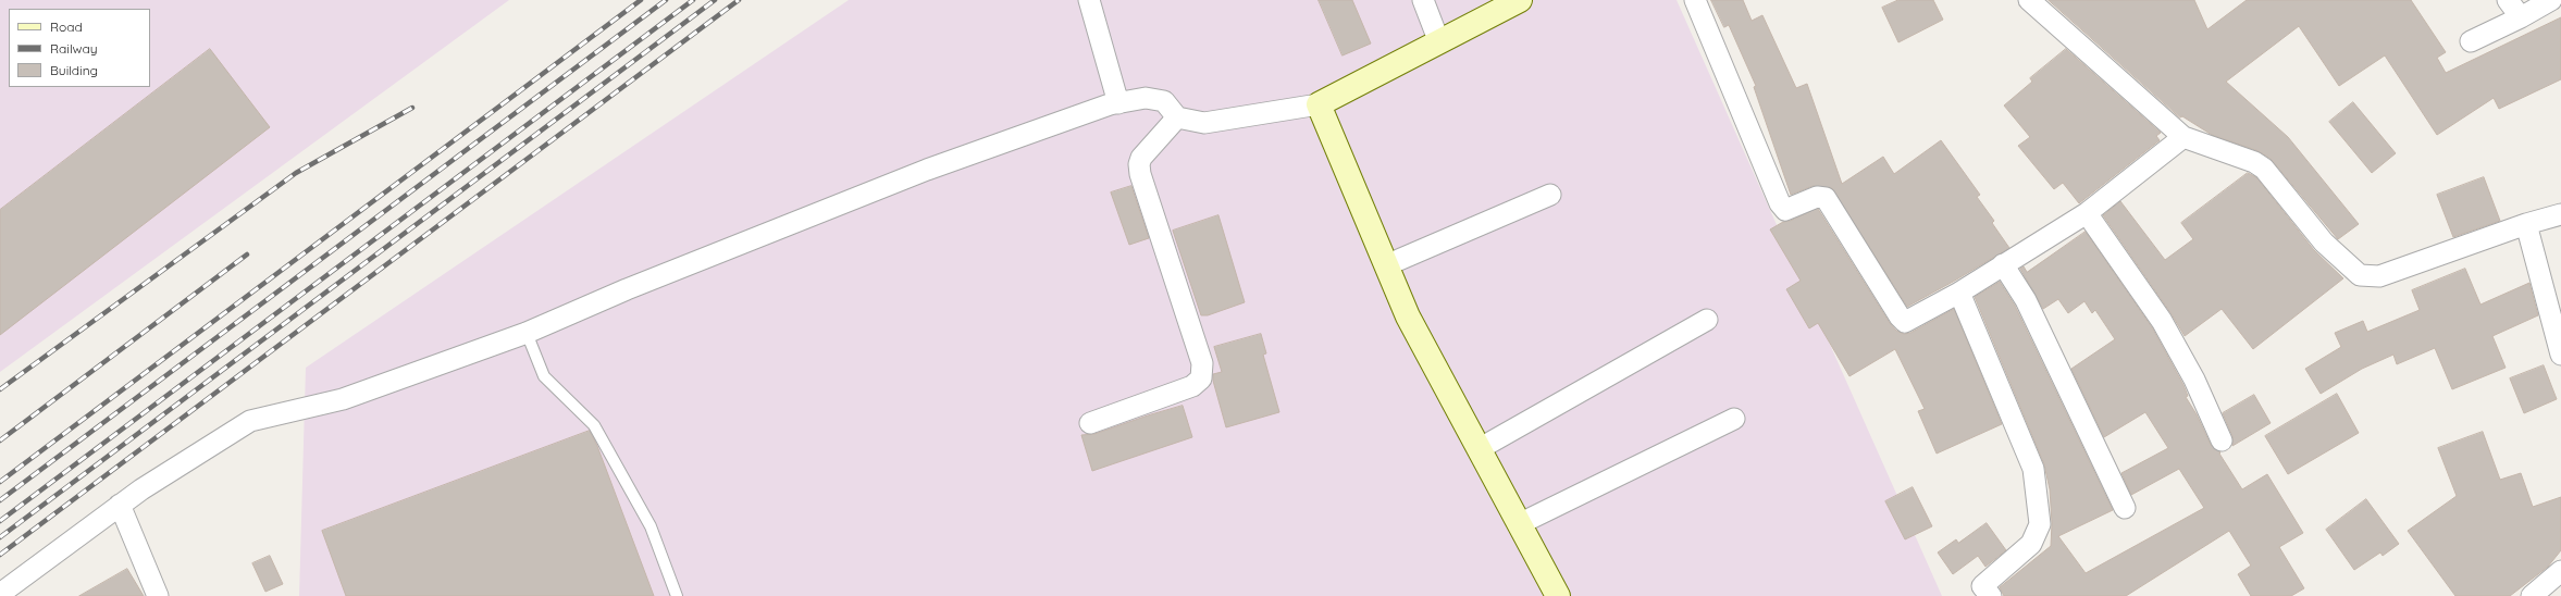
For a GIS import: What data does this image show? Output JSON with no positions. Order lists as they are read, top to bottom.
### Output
{
  "legend": ["Road", "Railway", "Building"]
}
